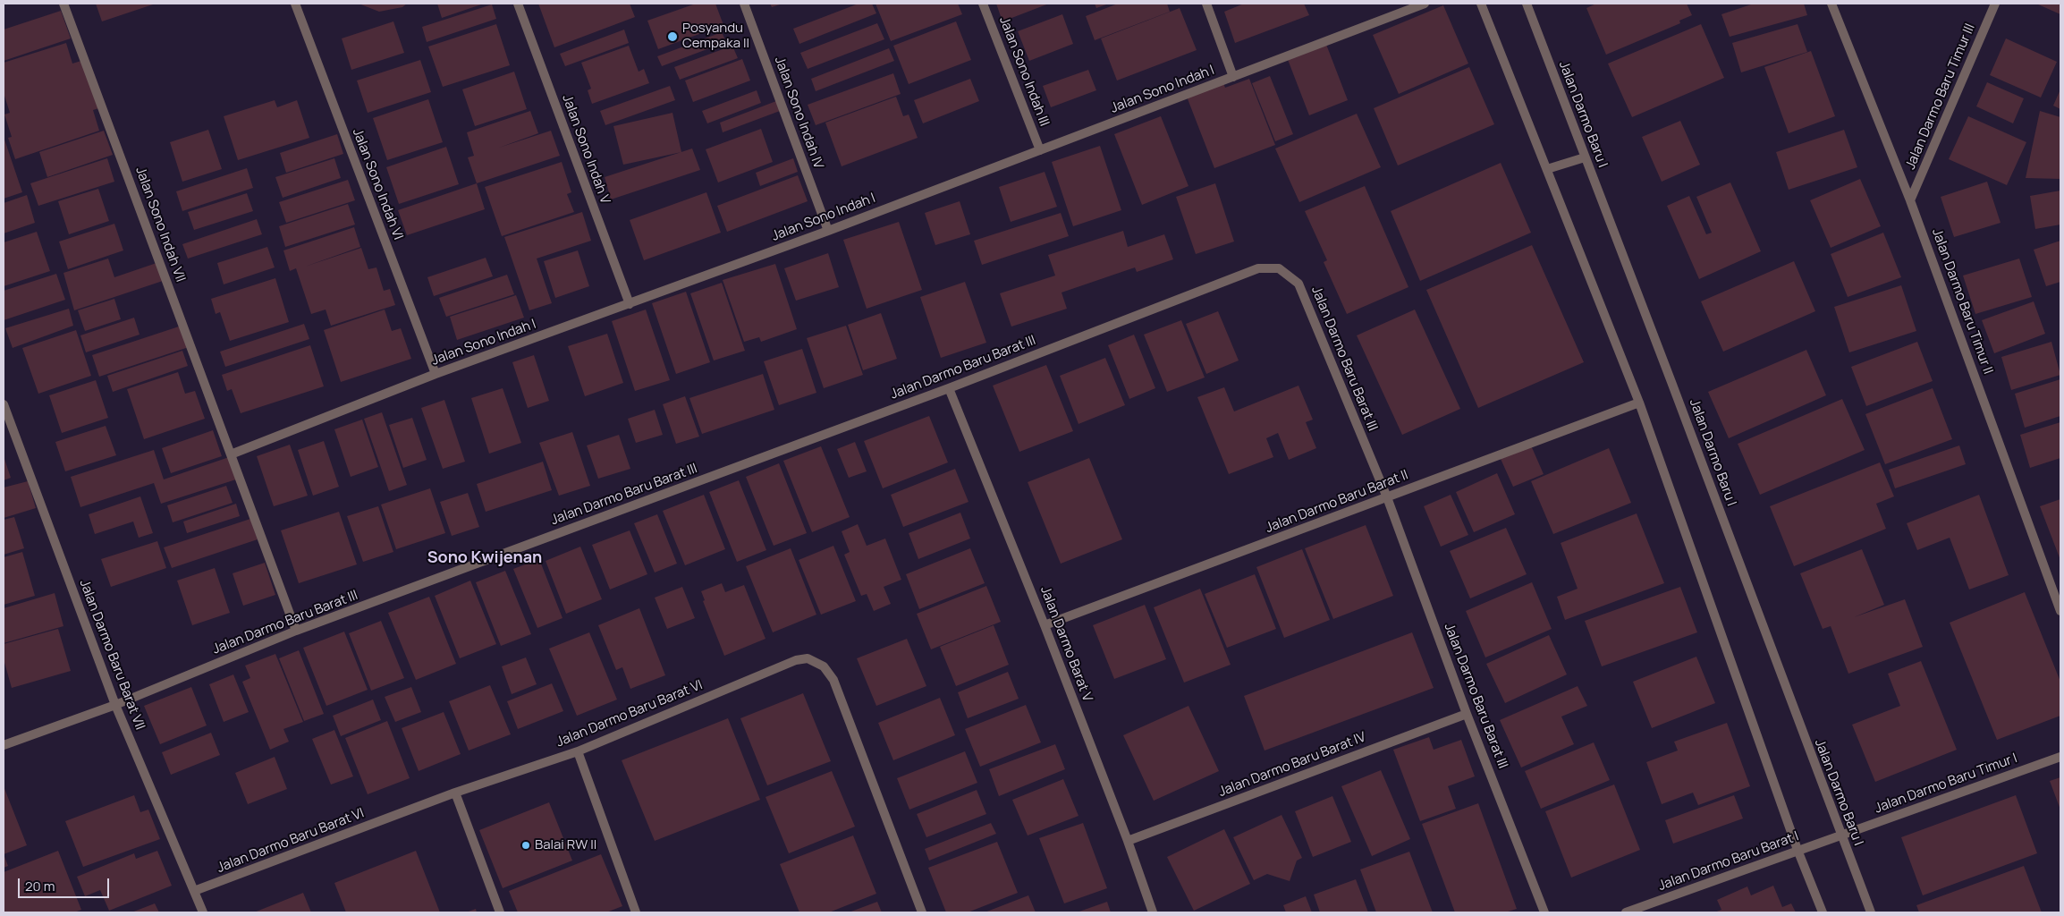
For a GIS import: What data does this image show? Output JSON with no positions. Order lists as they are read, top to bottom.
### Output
{
  "streets": {
    "street": [
      "Jalan Sono Indah III",
      "Jalan Sono Indah I",
      "Jalan Darmo Baru Timur III",
      "Jalan Sono Indah IV",
      "Jalan Darmo Baru I",
      "Jalan Sono Indah V",
      "Jalan Sono Indah VI",
      "Jalan Sono Indah VII",
      "Jalan Darmo Baru Timur II",
      "Jalan Darmo Baru Barat III",
      "Jalan Darmo Baru Barat II",
      "Jalan Darmo Barat V",
      "Jalan Darmo Baru Barat VII",
      "Jalan Darmo Baru Barat VI",
      "Jalan Darmo Baru Barat IV",
      "Jalan Darmo Baru Timur I",
      "Jalan Darmo Baru Barat I"
    ]
  },
  "crossings": [
    ["Jalan Sono Indah III", "Jalan Sono Indah I"],
    ["Jalan Sono Indah I", "Jalan Sono Indah IV"],
    ["Jalan Sono Indah I", "Jalan Sono Indah V"],
    ["Jalan Sono Indah I", "Jalan Sono Indah VI"],
    ["Jalan Sono Indah I", "Jalan Sono Indah VII"],
    ["Jalan Darmo Baru Timur III", "Jalan Darmo Baru Timur II"],
    ["Jalan Darmo Baru I", "Jalan Darmo Baru Timur I"],
    ["Jalan Darmo Baru I", "Jalan Darmo Baru Barat I"],
    ["Jalan Sono Indah VII", "Jalan Darmo Baru Barat III"],
    ["Jalan Darmo Baru Barat III", "Jalan Darmo Baru Barat II"],
    ["Jalan Darmo Baru Barat III", "Jalan Darmo Barat V"],
    ["Jalan Darmo Baru Barat III", "Jalan Darmo Baru Barat VII"],
    ["Jalan Darmo Baru Barat III", "Jalan Darmo Baru Barat IV"],
    ["Jalan Darmo Baru Barat II", "Jalan Darmo Barat V"],
    ["Jalan Darmo Barat V", "Jalan Darmo Baru Barat IV"],
    ["Jalan Darmo Baru Barat VII", "Jalan Darmo Baru Barat VI"],
    ["Jalan Darmo Baru Timur I", "Jalan Darmo Baru Barat I"]
  ],
  "districts": ["Sono Kwijenan"],
  "places": ["Posyandu Cempaka II", "Balai RW II"],
  "scale_bar": "20 m"
}
